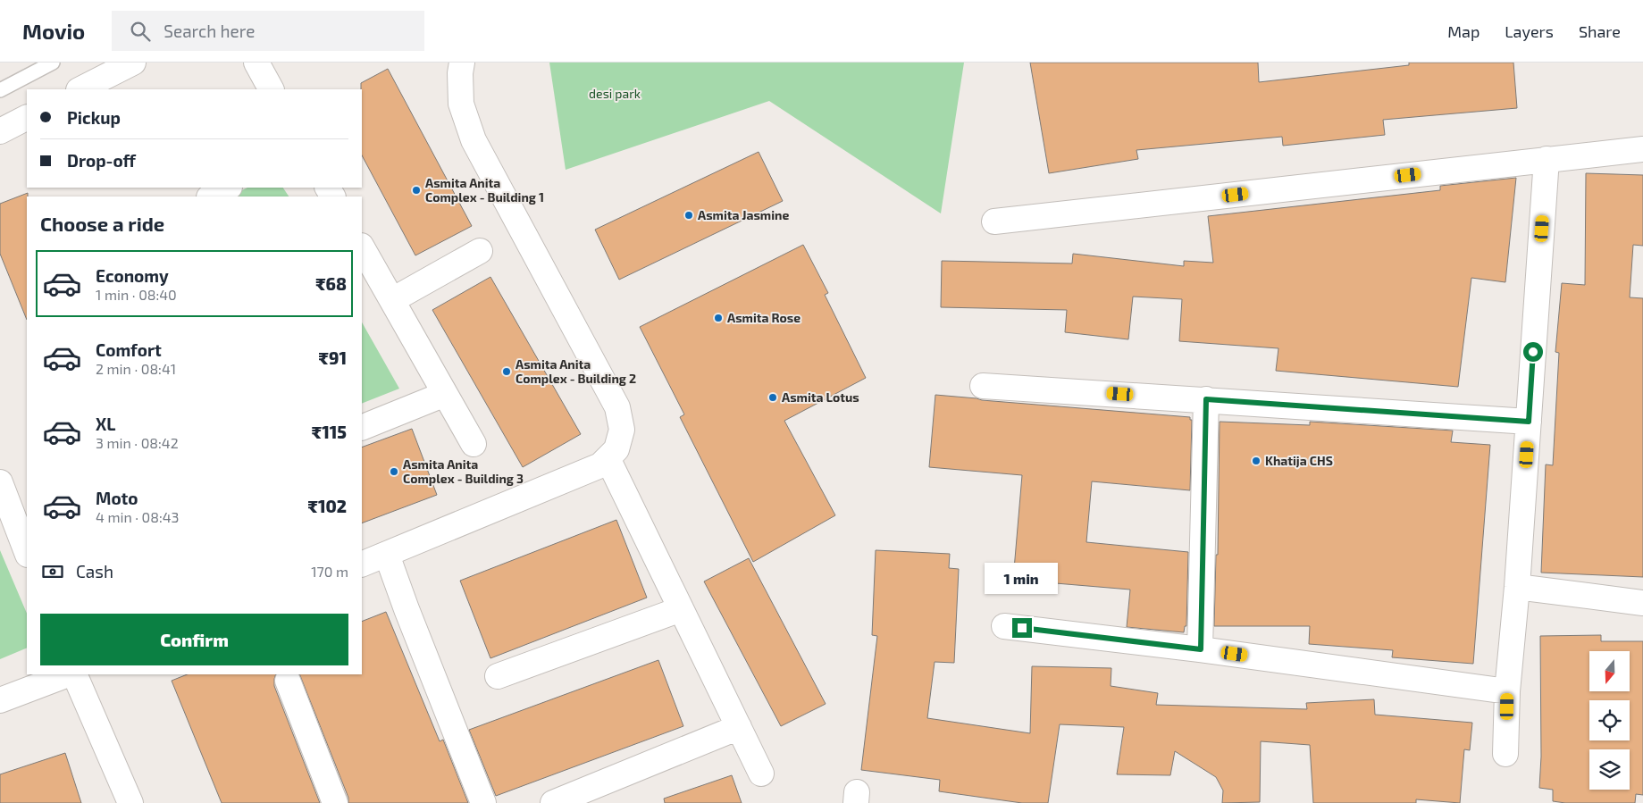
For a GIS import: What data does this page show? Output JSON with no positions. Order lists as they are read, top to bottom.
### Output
{
  "parks": ["desi park"],
  "places": [
    "Asmita Anita Complex - Building 1",
    "Asmita Jasmine",
    "Asmita Rose",
    "Asmita Anita Complex - Building 2",
    "Asmita Lotus",
    "Khatija CHS",
    "Asmita Anita Complex - Building 3"
  ],
  "north": "bottom",
  "page": {
    "header": "Movio",
    "search": "Search here",
    "nav": ["Map", "Layers", "Share"],
    "banner": ["Pickup", "Drop-off"],
    "heading": "Choose a ride",
    "list": [
      {
        "name": "Economy",
        "note": "1 min · 08:40",
        "value": "₹68"
      },
      {
        "name": "Comfort",
        "note": "2 min · 08:41",
        "value": "₹91"
      },
      {
        "name": "XL",
        "note": "3 min · 08:42",
        "value": "₹115"
      },
      {
        "name": "Moto",
        "note": "4 min · 08:43",
        "value": "₹102"
      }
    ],
    "pay": ["Cash", "170 m"],
    "bubble": "1 min",
    "buttons": "Confirm"
  }
}
